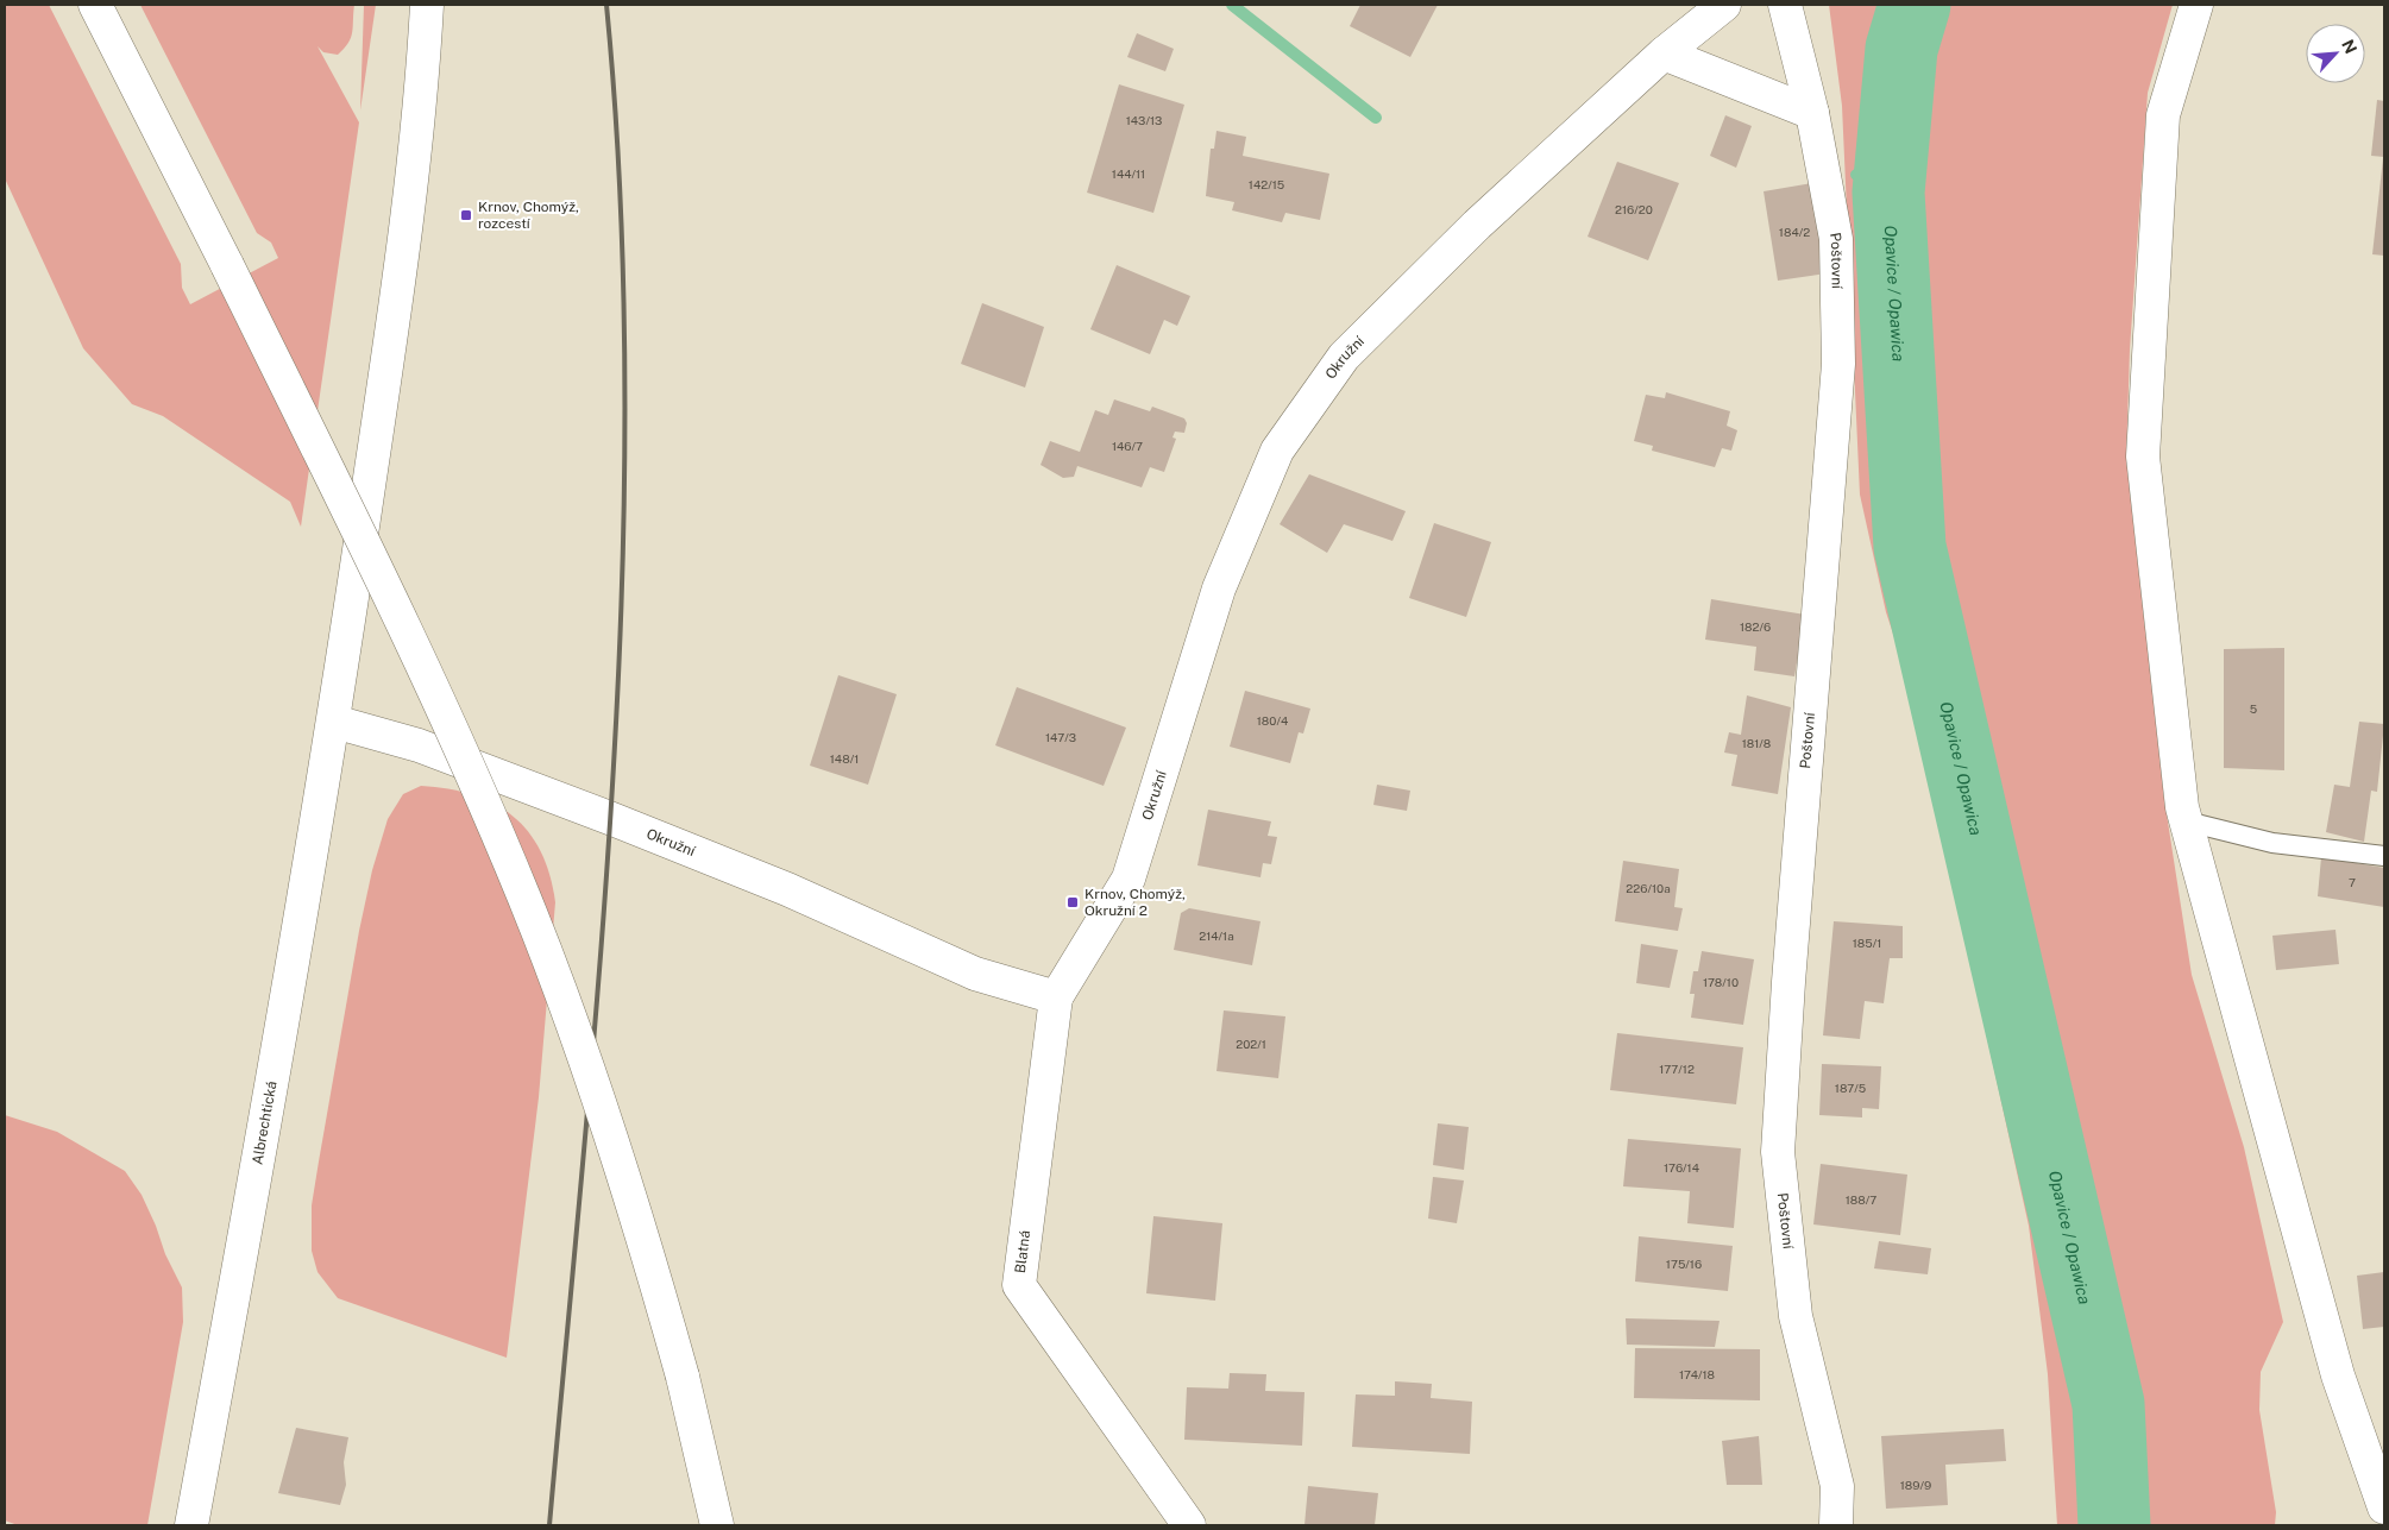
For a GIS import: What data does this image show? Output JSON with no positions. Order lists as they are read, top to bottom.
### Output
{
  "streets": {
    "street": [
      "Poštovní",
      "Okružní",
      "Albrechtická",
      "Blatná"
    ]
  },
  "crossings": [
    ["Okružní", "Albrechtická"],
    ["Okružní", "Blatná"]
  ],
  "water": ["Opavice / Opawica"],
  "places": {
    "transit": ["Krnov, Chomýž, rozcestí", "Krnov, Chomýž, Okružní 2"]
  },
  "house_numbers": [
    "143/13",
    "144/11",
    "142/15",
    "216/20",
    "184/2",
    "146/7",
    "182/6",
    "5",
    "180/4",
    "147/3",
    "181/8",
    "148/1",
    "7",
    "226/10a",
    "214/1a",
    "185/1",
    "178/10",
    "202/1",
    "177/12",
    "187/5",
    "176/14",
    "188/7",
    "175/16",
    "174/18",
    "189/9"
  ],
  "north": "top right"
}
